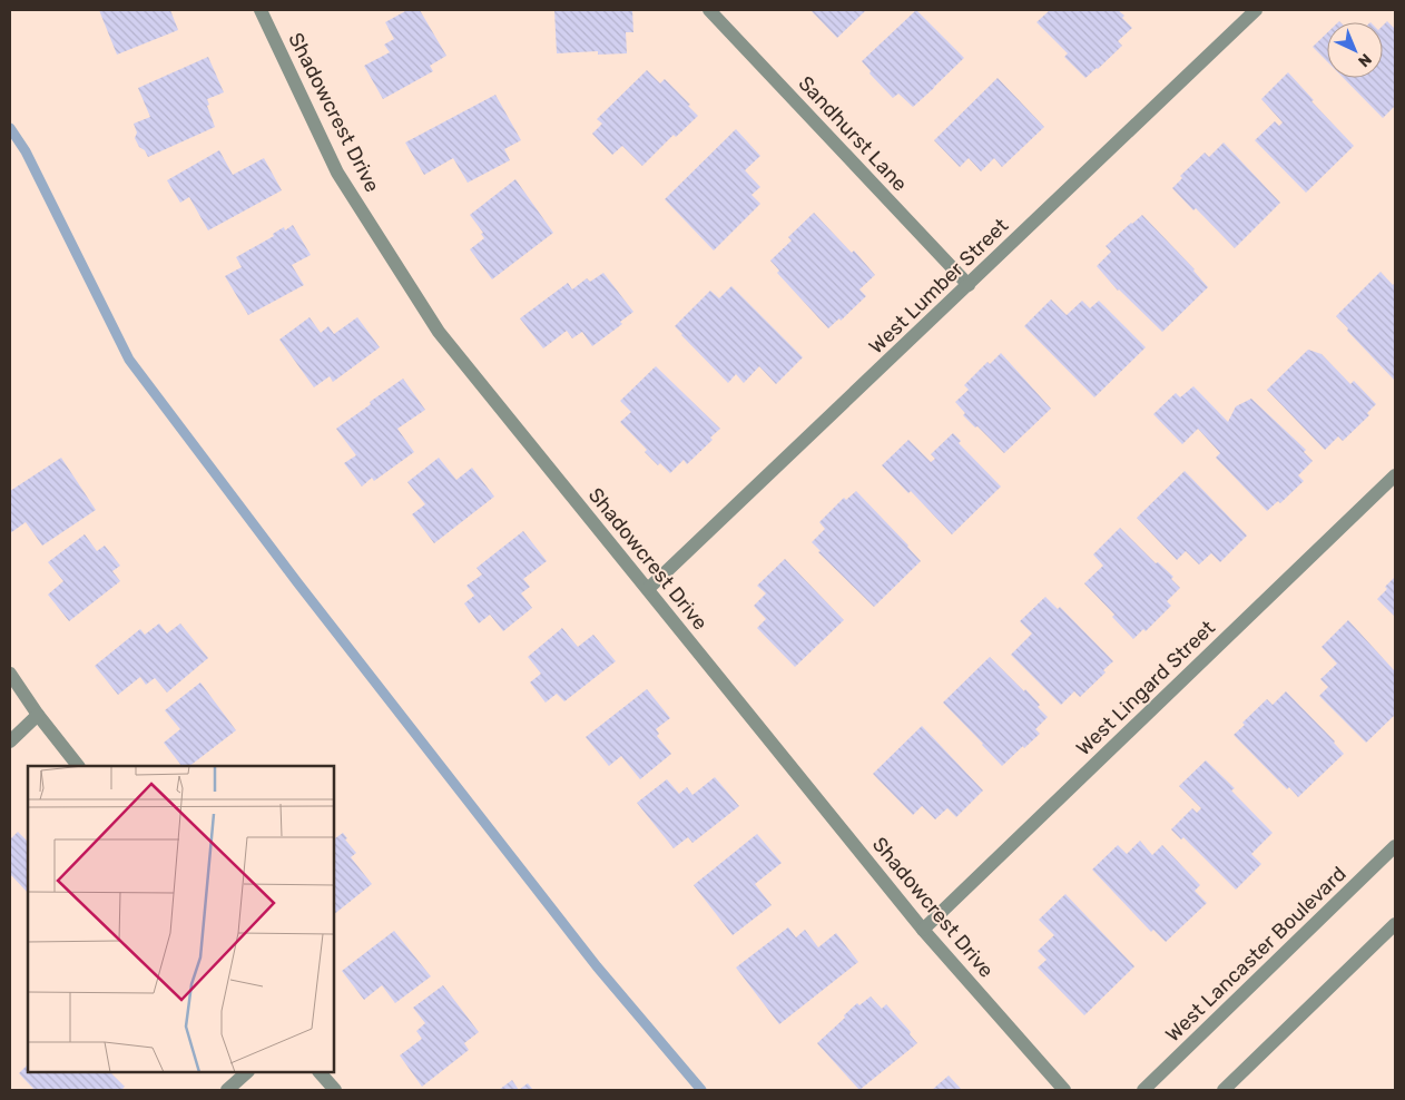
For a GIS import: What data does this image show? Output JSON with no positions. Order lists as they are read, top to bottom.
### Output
{
  "streets": {
    "street": [
      "Shadowcrest Drive",
      "Sandhurst Lane",
      "West Lumber Street",
      "West Lingard Street",
      "West Lancaster Boulevard"
    ]
  },
  "crossings": [
    ["Shadowcrest Drive", "West Lumber Street"],
    ["Shadowcrest Drive", "West Lingard Street"],
    ["Sandhurst Lane", "West Lumber Street"]
  ],
  "north": "bottom right"
}
